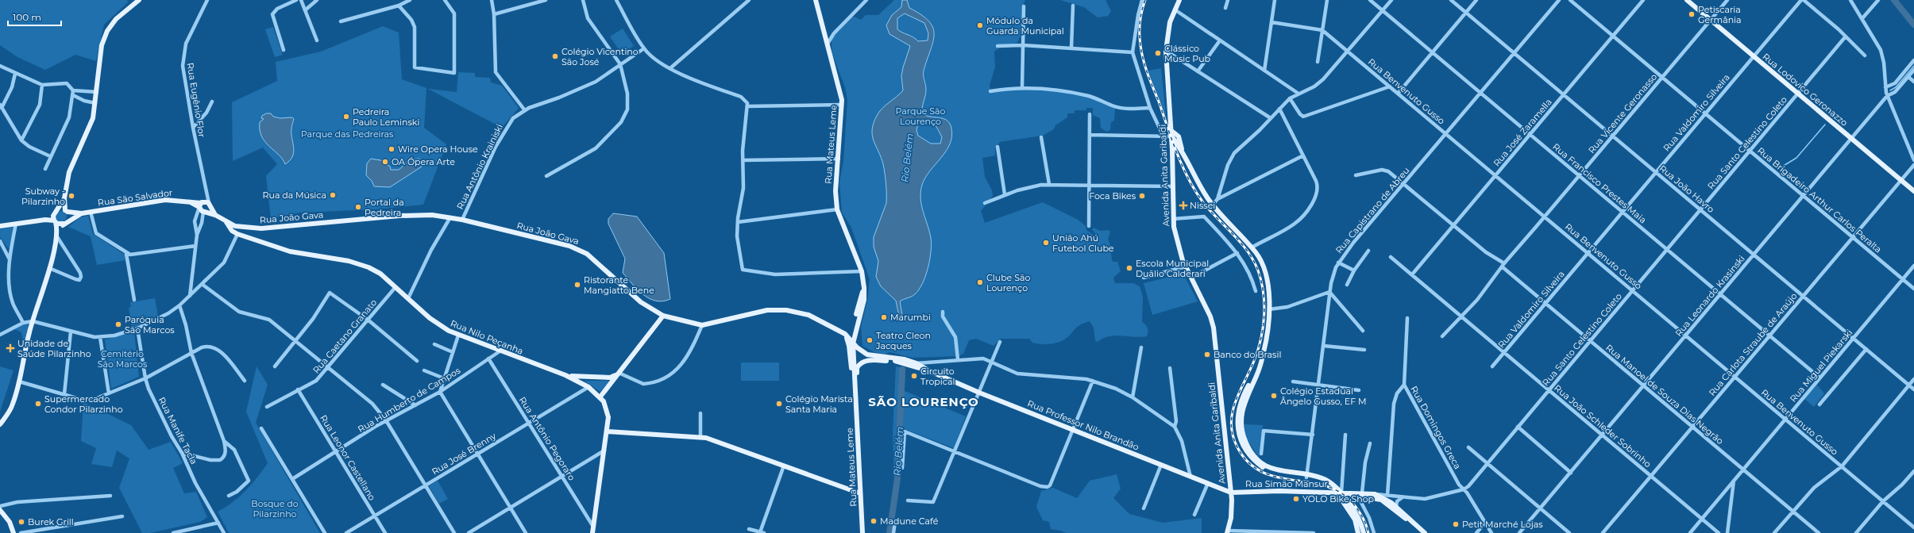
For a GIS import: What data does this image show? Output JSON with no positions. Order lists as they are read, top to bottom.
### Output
{
  "streets": {
    "main road": [
      "Rua Lodovico Geronazzo",
      "Rua Mateus Leme",
      "Avenida Anita Garibaldi",
      "Rua São Salvador",
      "Rua João Gava",
      "Rua Nilo Peçanha",
      "Rua Professor Nilo Brandão",
      "Rua Simão Mansur"
    ],
    "street": [
      "Rua Benvenuto Gusso",
      "Rua Eugênio Flor",
      "Rua Valdomiro Silveira",
      "Rua Vicente Geronasso",
      "Rua José Zaramella",
      "Rua Santo Celestino Coleto",
      "Rua Antônio Krainiski",
      "Rua Francisco Prestes Maia",
      "Rua João Havro",
      "Rua Brigadeiro Arthur Carlos Peralta",
      "Rua Capistrano de Abreu",
      "Rua Leonardo Krasinski",
      "Rua Caetano Granato",
      "Rua Carlota Straube de Araújo",
      "Rua Miguel Piekarski",
      "Rua Manoel de Souza Dias Negrão",
      "Rua Humberto de Campos",
      "Rua João Schleder Sobrinho",
      "Rua Domingos Greca",
      "Rua Manife Tacla",
      "Rua Antônio Pegoraro",
      "Rua José Brenny",
      "Rua Leonor Castellano"
    ]
  },
  "crossings": [
    ["Rua Lodovico Geronazzo", "Rua Valdomiro Silveira"],
    ["Rua Lodovico Geronazzo", "Rua Vicente Geronasso"],
    ["Rua Lodovico Geronazzo", "Rua Santo Celestino Coleto"],
    ["Rua Lodovico Geronazzo", "Rua Leonardo Krasinski"],
    ["Rua Lodovico Geronazzo", "Rua Carlota Straube de Araújo"],
    ["Rua Benvenuto Gusso", "Rua Valdomiro Silveira"],
    ["Rua Benvenuto Gusso", "Rua Vicente Geronasso"],
    ["Rua Benvenuto Gusso", "Rua José Zaramella"],
    ["Rua Benvenuto Gusso", "Rua Santo Celestino Coleto"],
    ["Rua Benvenuto Gusso", "Rua Capistrano de Abreu"],
    ["Rua Benvenuto Gusso", "Rua Leonardo Krasinski"],
    ["Rua Benvenuto Gusso", "Rua Carlota Straube de Araújo"],
    ["Rua Benvenuto Gusso", "Rua Miguel Piekarski"],
    ["Rua Eugênio Flor", "Rua São Salvador"],
    ["Rua Eugênio Flor", "Rua Nilo Peçanha"],
    ["Rua Valdomiro Silveira", "Rua Francisco Prestes Maia"],
    ["Rua Valdomiro Silveira", "Rua João Havro"],
    ["Rua Valdomiro Silveira", "Rua Brigadeiro Arthur Carlos Peralta"],
    ["Rua Valdomiro Silveira", "Rua Manoel de Souza Dias Negrão"],
    ["Rua Valdomiro Silveira", "Rua João Schleder Sobrinho"],
    ["Rua Vicente Geronasso", "Rua Francisco Prestes Maia"],
    ["Rua Vicente Geronasso", "Rua João Havro"],
    ["Rua Vicente Geronasso", "Rua Brigadeiro Arthur Carlos Peralta"],
    ["Rua Vicente Geronasso", "Rua Manoel de Souza Dias Negrão"],
    ["Rua Vicente Geronasso", "Rua João Schleder Sobrinho"],
    ["Rua José Zaramella", "Rua Francisco Prestes Maia"],
    ["Rua José Zaramella", "Rua João Havro"],
    ["Rua José Zaramella", "Rua Brigadeiro Arthur Carlos Peralta"],
    ["Rua José Zaramella", "Rua Manoel de Souza Dias Negrão"],
    ["Rua José Zaramella", "Rua João Schleder Sobrinho"],
    ["Rua Santo Celestino Coleto", "Rua Francisco Prestes Maia"],
    ["Rua Santo Celestino Coleto", "Rua João Havro"],
    ["Rua Santo Celestino Coleto", "Rua Brigadeiro Arthur Carlos Peralta"],
    ["Rua Santo Celestino Coleto", "Rua Manoel de Souza Dias Negrão"],
    ["Rua Santo Celestino Coleto", "Rua João Schleder Sobrinho"],
    ["Rua Santo Celestino Coleto", "Rua Domingos Greca"],
    ["Rua Santo Celestino Coleto", "Rua Simão Mansur"],
    ["Rua Mateus Leme", "Rua João Gava"],
    ["Rua Mateus Leme", "Rua Professor Nilo Brandão"],
    ["Rua Antônio Krainiski", "Rua João Gava"],
    ["Rua Antônio Krainiski", "Rua Nilo Peçanha"],
    ["Avenida Anita Garibaldi", "Rua Professor Nilo Brandão"],
    ["Avenida Anita Garibaldi", "Rua Simão Mansur"],
    ["Rua Francisco Prestes Maia", "Rua Capistrano de Abreu"],
    ["Rua Francisco Prestes Maia", "Rua Leonardo Krasinski"],
    ["Rua Francisco Prestes Maia", "Rua Carlota Straube de Araújo"],
    ["Rua Francisco Prestes Maia", "Rua Miguel Piekarski"],
    ["Rua João Havro", "Rua Capistrano de Abreu"],
    ["Rua João Havro", "Rua Leonardo Krasinski"],
    ["Rua João Havro", "Rua Carlota Straube de Araújo"],
    ["Rua João Havro", "Rua Miguel Piekarski"],
    ["Rua São Salvador", "Rua Nilo Peçanha"],
    ["Rua Brigadeiro Arthur Carlos Peralta", "Rua Leonardo Krasinski"],
    ["Rua Brigadeiro Arthur Carlos Peralta", "Rua Carlota Straube de Araújo"],
    ["Rua Brigadeiro Arthur Carlos Peralta", "Rua Miguel Piekarski"],
    ["Rua Capistrano de Abreu", "Rua Manoel de Souza Dias Negrão"],
    ["Rua João Gava", "Rua Nilo Peçanha"],
    ["Rua João Gava", "Rua Professor Nilo Brandão"],
    ["Rua Leonardo Krasinski", "Rua Manoel de Souza Dias Negrão"],
    ["Rua Leonardo Krasinski", "Rua João Schleder Sobrinho"],
    ["Rua Caetano Granato", "Rua Nilo Peçanha"],
    ["Rua Caetano Granato", "Rua Leonor Castellano"],
    ["Rua Nilo Peçanha", "Rua Humberto de Campos"],
    ["Rua Nilo Peçanha", "Rua Antônio Pegoraro"],
    ["Rua Nilo Peçanha", "Rua José Brenny"],
    ["Rua Carlota Straube de Araújo", "Rua Manoel de Souza Dias Negrão"],
    ["Rua Carlota Straube de Araújo", "Rua João Schleder Sobrinho"],
    ["Rua Miguel Piekarski", "Rua Manoel de Souza Dias Negrão"],
    ["Rua Miguel Piekarski", "Rua João Schleder Sobrinho"],
    ["Rua Humberto de Campos", "Rua Antônio Pegoraro"],
    ["Rua Humberto de Campos", "Rua Leonor Castellano"],
    ["Rua Professor Nilo Brandão", "Rua Simão Mansur"],
    ["Rua Domingos Greca", "Rua Simão Mansur"],
    ["Rua Antônio Pegoraro", "Rua José Brenny"],
    ["Rua José Brenny", "Rua Leonor Castellano"]
  ],
  "districts": ["SÃO LOURENÇO"],
  "water": ["Rio Belém"],
  "parks": [
    "Parque São Lourenço",
    "Parque das Pedreiras",
    "Cemitério São Marcos",
    "Bosque do Pilarzinho"
  ],
  "places": {
    "other": [
      "Petiscaria Germânia",
      "Módulo da Guarda Municipal",
      "Clássico Music Pub",
      "Colégio Vicentino São José",
      "Pedreira Paulo Leminski",
      "Wire Opera House",
      "OA Ópera Arte",
      "Rua da Música",
      "Subway - Pilarzinho",
      "Foca Bikes",
      "Portal da Pedreira",
      "União Ahú Futebol Clube",
      "Escola Municipal Duãlio Calderari",
      "Clube São Lourenço",
      "Ristorante Mangiatto Bene",
      "Marumbi",
      "Paróquia São Marcos",
      "Teatro Cleon Jacques",
      "Banco do Brasil",
      "Circuito Tropical",
      "Colégio Estadual Ângelo Gusso, EF M",
      "Supermercado Condor Pilarzinho",
      "Colégio Marista Santa Maria",
      "YOLO Bike Shop",
      "Madune Café",
      "Burek Grill",
      "Petit Marché Lojas"
    ],
    "health": ["Nissei", "Unidade de Saúde Pilarzinho"]
  },
  "scale_bar": "100 m"
}
